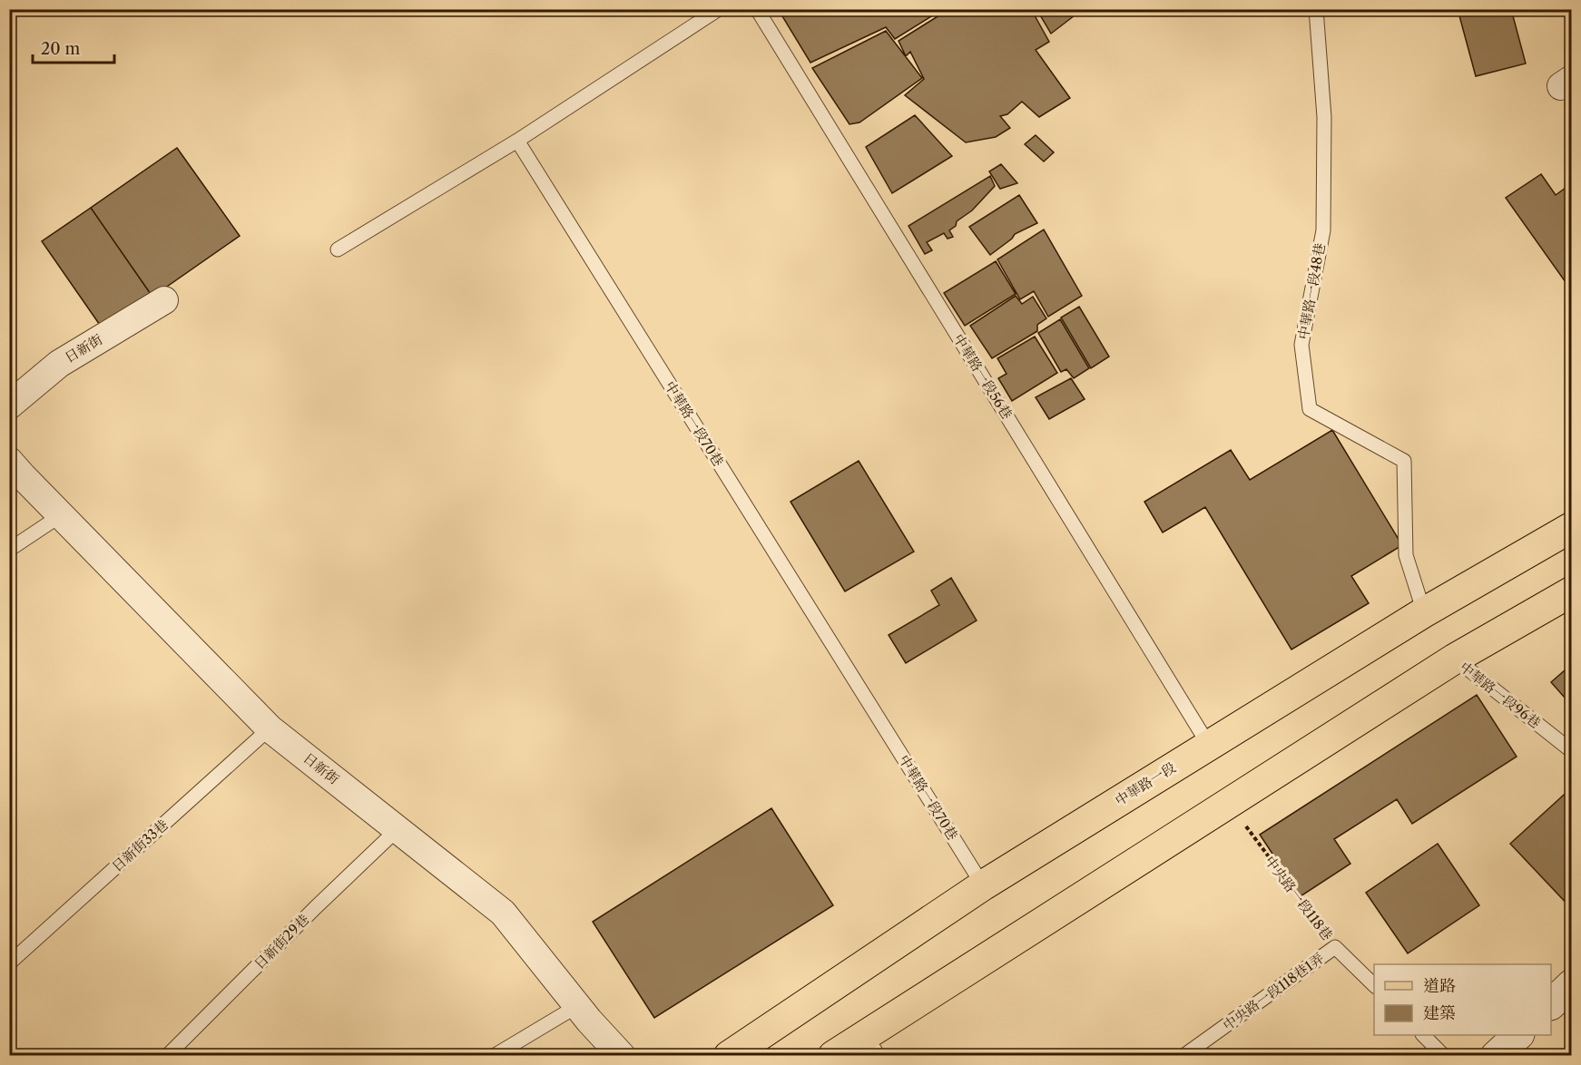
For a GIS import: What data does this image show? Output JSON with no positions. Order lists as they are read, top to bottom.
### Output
{
  "streets": {
    "main road": ["中華路一段"],
    "street": ["日新街"],
    "lane": [
      "中華路一段48巷",
      "中華路一段56巷",
      "中華路一段70巷",
      "中華路一段96巷",
      "日新街33巷",
      "中央路一段118巷",
      "日新街29巷",
      "中央路一段118巷1弄"
    ]
  },
  "crossings": [
    ["中華路一段48巷", "中華路一段"],
    ["日新街", "日新街33巷"],
    ["日新街", "日新街29巷"],
    ["中華路一段56巷", "中華路一段"],
    ["中華路一段70巷", "中華路一段"],
    ["中央路一段118巷", "中央路一段118巷1弄"]
  ],
  "legend": ["道路", "建築"],
  "scale_bar": "20 m"
}
